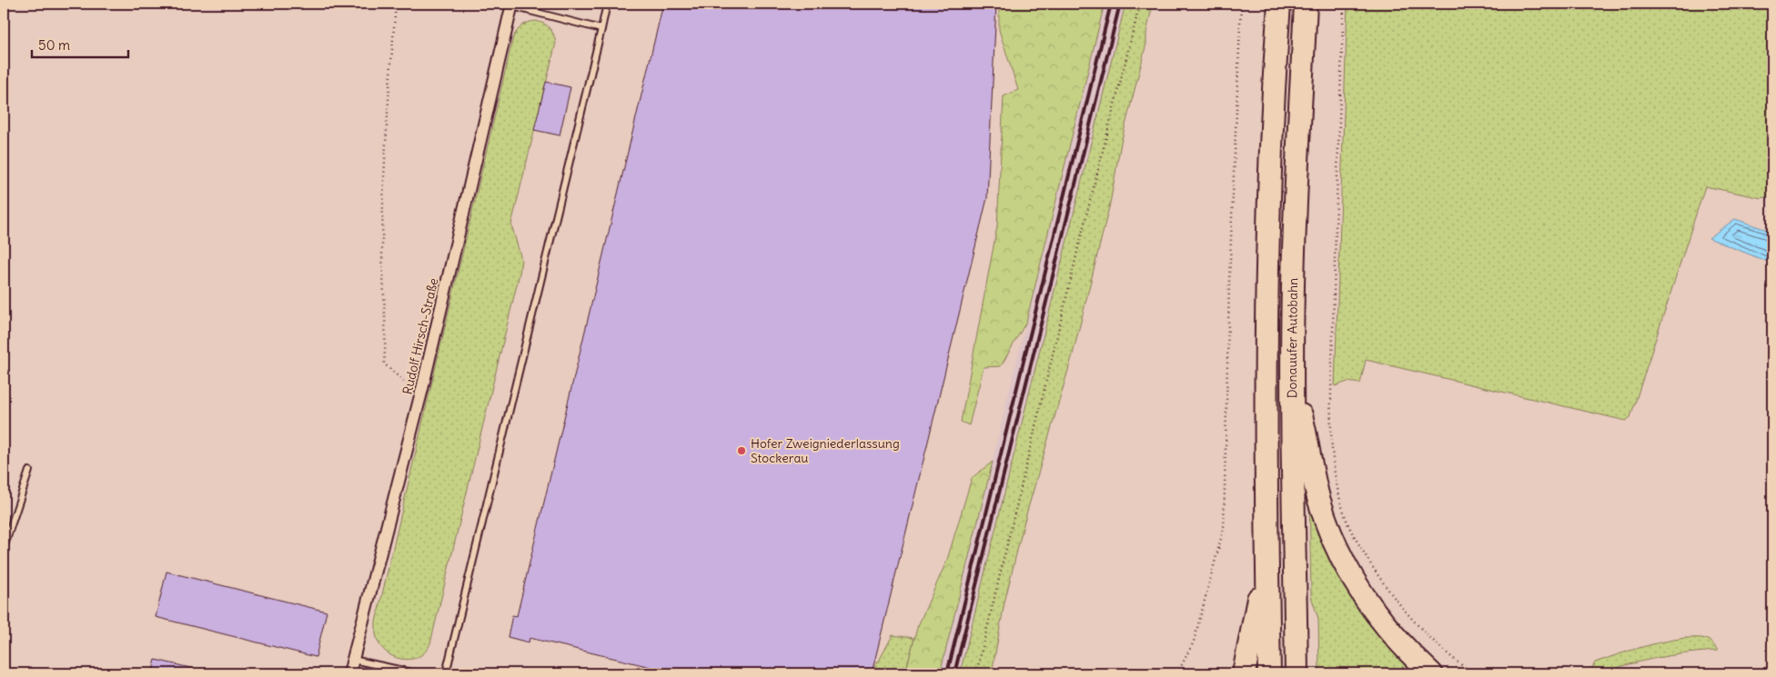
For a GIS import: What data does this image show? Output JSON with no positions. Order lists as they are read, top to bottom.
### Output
{
  "streets": {
    "highway": ["Donauufer Autobahn"],
    "street": ["Rudolf Hirsch-Straße"]
  },
  "places": ["Hofer Zweigniederlassung Stockerau"],
  "scale_bar": "50 m"
}
